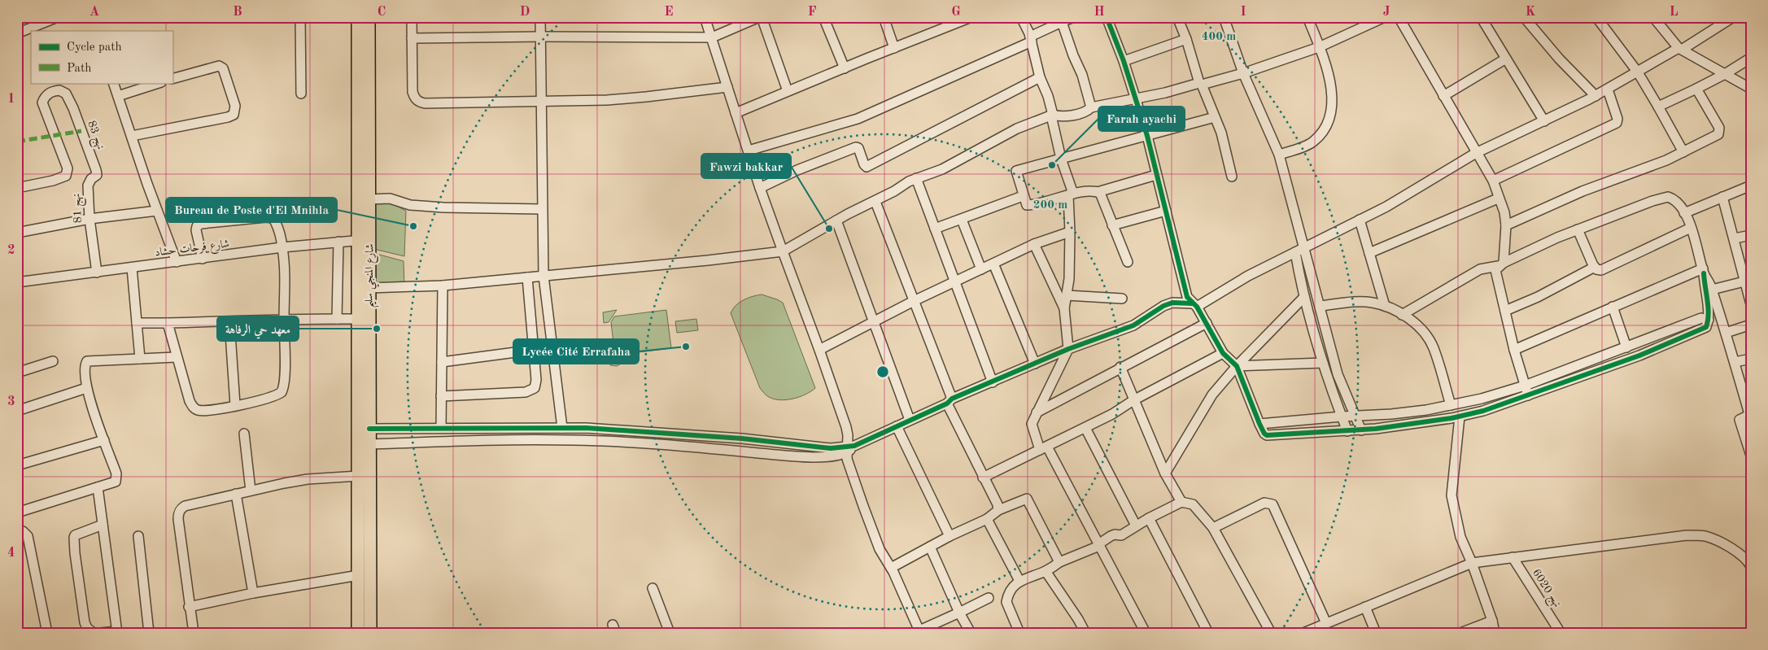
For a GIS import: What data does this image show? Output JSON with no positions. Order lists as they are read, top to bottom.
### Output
{
  "streets": {
    "main road": ["شارع المنجي سليم"],
    "street": [
      "نهج 83",
      "نهج 81",
      "شارع فرحات حشاد",
      "نهج 6020"
    ]
  },
  "crossings": [
    ["نهج 83", "نهج 81"],
    ["نهج 81", "شارع فرحات حشاد"],
    ["شارع فرحات حشاد", "شارع المنجي سليم"]
  ],
  "places": [
    "Farah ayachi",
    "Bureau de Poste d'El Mnihla",
    "Fawzi bakkar",
    "معهد حي الرفاهة",
    "Lycée Cité Errafaha"
  ],
  "legend": ["Cycle path", "Path"],
  "grid": {
    "columns": [
      "A",
      "B",
      "C",
      "D",
      "E",
      "F",
      "G",
      "H",
      "I",
      "J",
      "K",
      "L"
    ],
    "rows": [
      "1",
      "2",
      "3",
      "4"
    ]
  },
  "rings": ["400 m", "200 m"]
}
